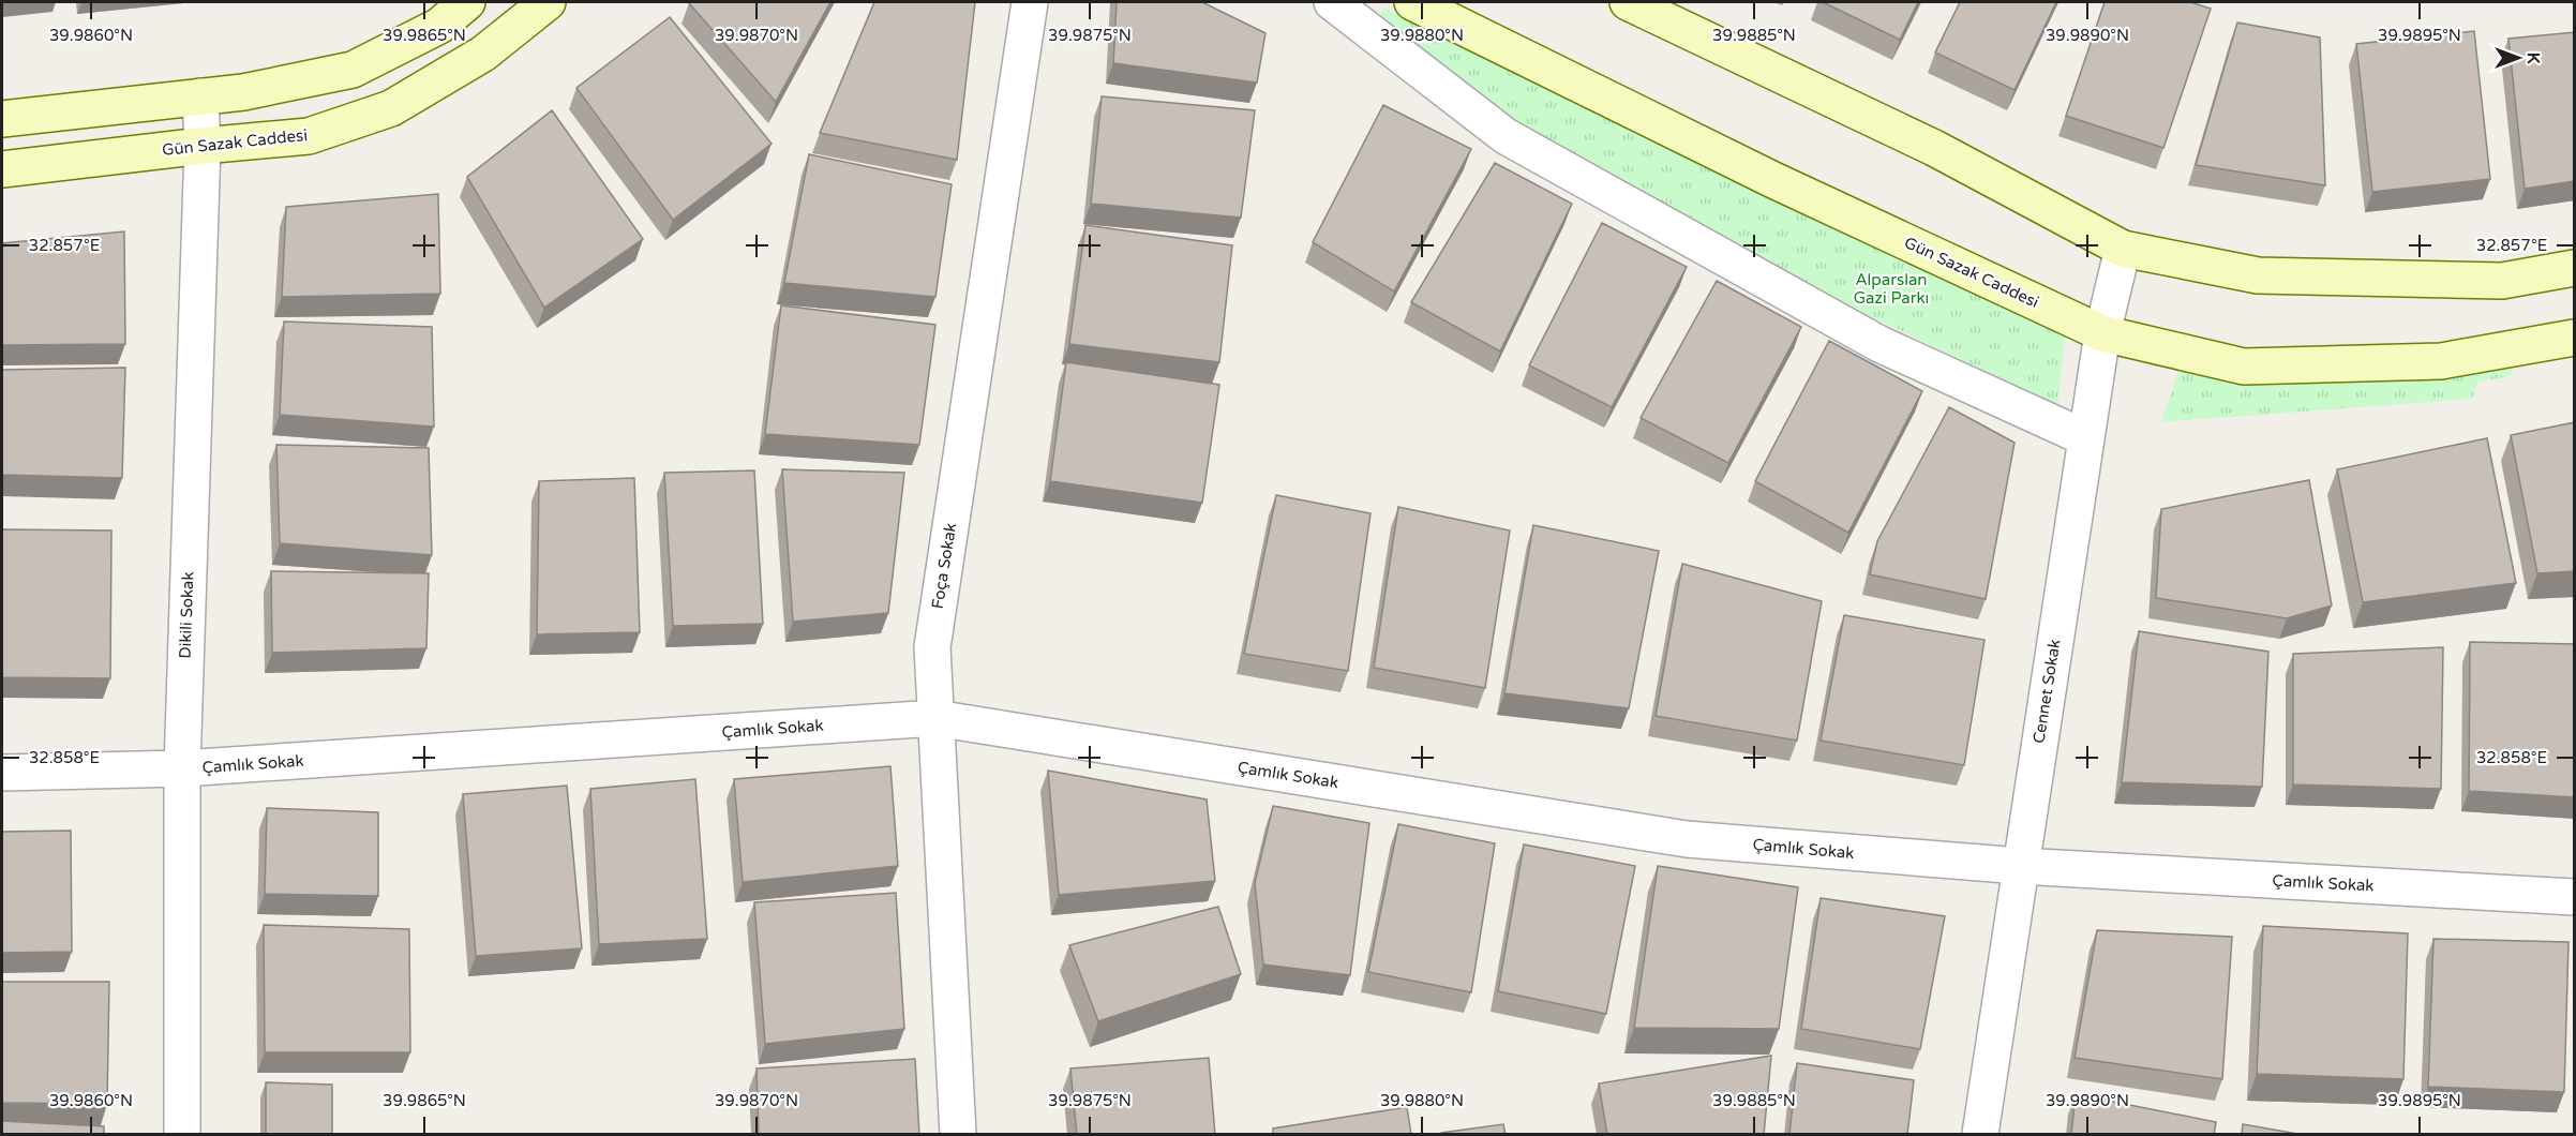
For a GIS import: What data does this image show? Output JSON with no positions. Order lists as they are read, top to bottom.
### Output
{
  "streets": {
    "main road": ["Gün Sazak Caddesi"],
    "street": [
      "Foça Sokak",
      "Dikili Sokak",
      "Cennet Sokak",
      "Çamlık Sokak"
    ]
  },
  "crossings": [
    ["Gün Sazak Caddesi", "Dikili Sokak"],
    ["Gün Sazak Caddesi", "Cennet Sokak"],
    ["Foça Sokak", "Çamlık Sokak"],
    ["Dikili Sokak", "Çamlık Sokak"],
    ["Cennet Sokak", "Çamlık Sokak"]
  ],
  "parks": ["Alparslan Gazi Parkı"],
  "north": "right",
  "coordinates": [
    "39.9860°N",
    "39.9865°N",
    "39.9870°N",
    "39.9875°N",
    "39.9880°N",
    "39.9885°N",
    "39.9890°N",
    "39.9895°N",
    "32.857°E",
    "32.858°E"
  ]
}
